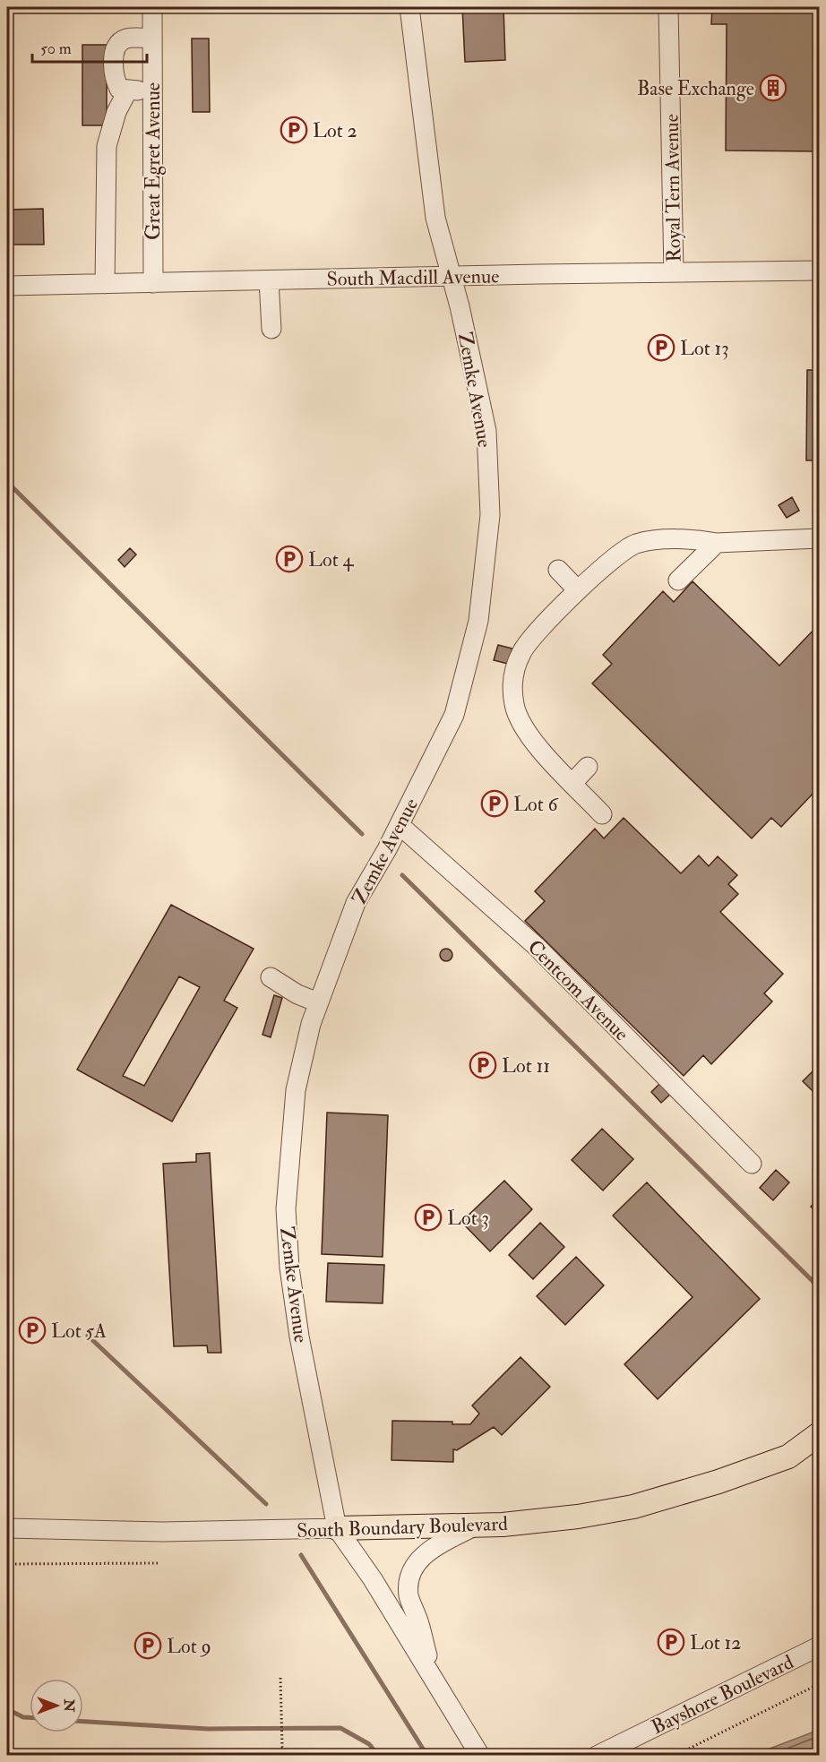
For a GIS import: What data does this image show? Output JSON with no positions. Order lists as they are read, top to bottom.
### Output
{
  "streets": {
    "main road": ["South Boundary Boulevard"],
    "street": [
      "Great Egret Avenue",
      "Royal Tern Avenue",
      "South Macdill Avenue",
      "Zemke Avenue",
      "Centcom Avenue",
      "Bayshore Boulevard"
    ]
  },
  "crossings": [
    ["Great Egret Avenue", "South Macdill Avenue"],
    ["Royal Tern Avenue", "South Macdill Avenue"],
    ["South Macdill Avenue", "Zemke Avenue"],
    ["Zemke Avenue", "Centcom Avenue"],
    ["Zemke Avenue", "South Boundary Boulevard"]
  ],
  "places": {
    "building": ["Base Exchange"],
    "parking": [
      "Lot 2",
      "Lot 13",
      "Lot 4",
      "Lot 6",
      "Lot 11",
      "Lot 3",
      "Lot 5A",
      "Lot 12",
      "Lot 9"
    ]
  },
  "scale_bar": "50 m",
  "north": "right"
}
